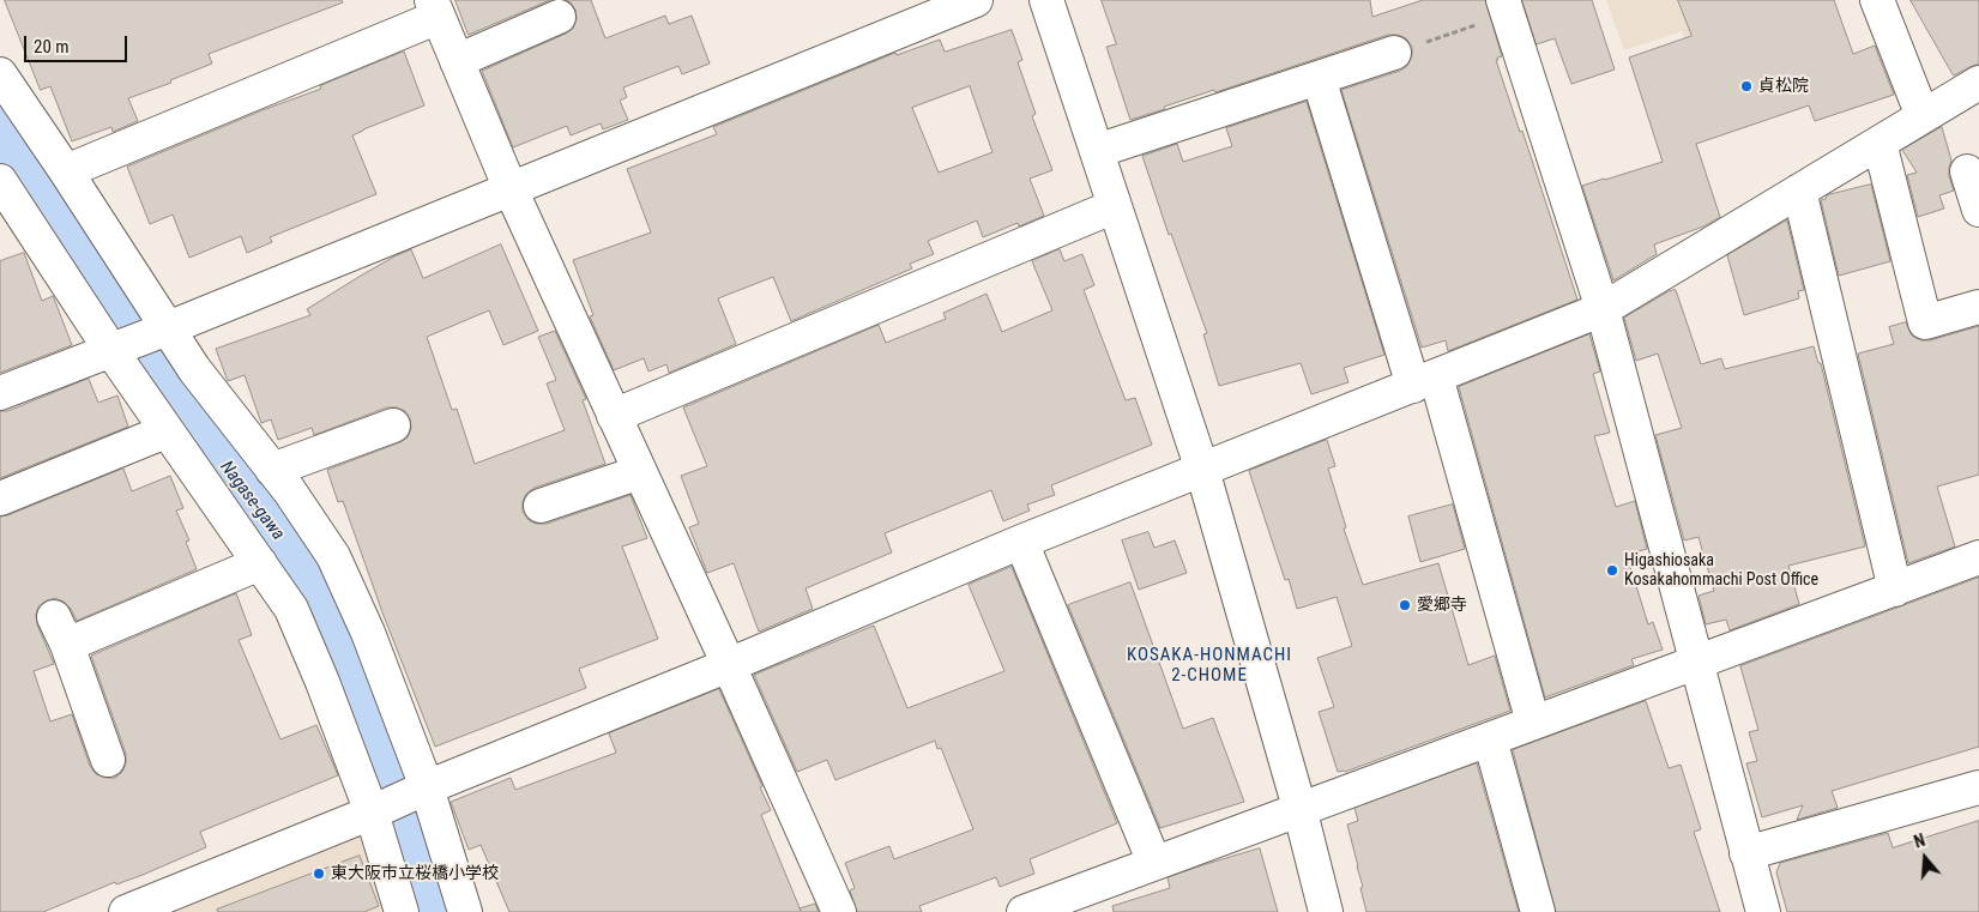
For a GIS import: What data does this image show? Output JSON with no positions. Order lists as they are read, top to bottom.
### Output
{
  "districts": ["KOSAKA-HONMACHI 2-CHOME"],
  "water": ["Nagase-gawa"],
  "places": [
    "貞松院",
    "Higashiosaka Kosakahommachi Post Office",
    "愛郷寺",
    "東大阪市立桜橋小学校"
  ],
  "scale_bar": "20 m",
  "north": "top"
}
